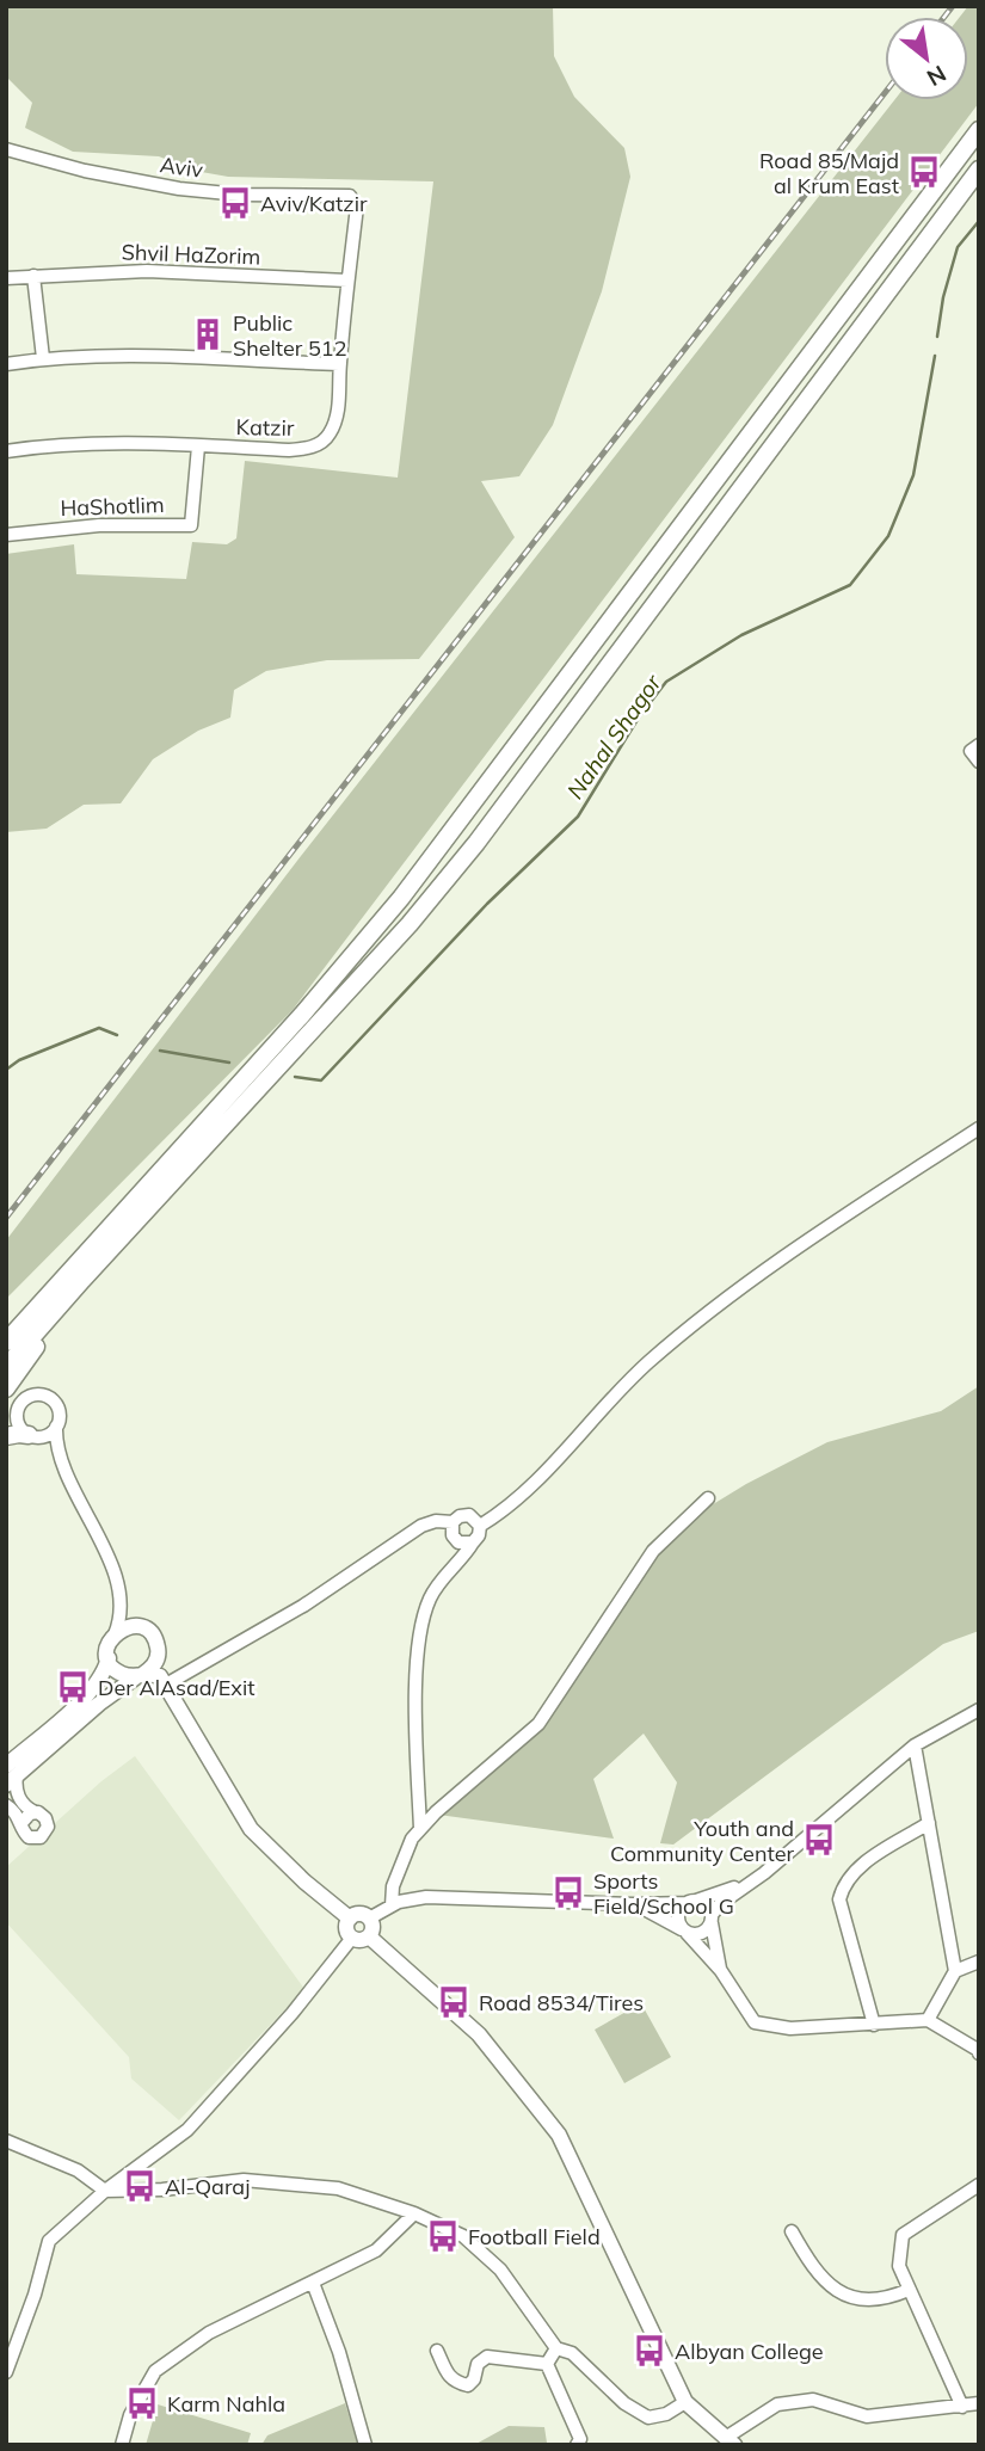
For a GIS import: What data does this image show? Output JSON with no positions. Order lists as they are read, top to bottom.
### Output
{
  "streets": {
    "street": [
      "Aviv",
      "Shvil HaZorim",
      "Katzir",
      "HaShotlim"
    ]
  },
  "crossings": [
    ["Aviv", "Katzir"],
    ["Shvil HaZorim", "Katzir"],
    ["Katzir", "HaShotlim"]
  ],
  "water": ["Nahal Shagor"],
  "places": {
    "bus stop": [
      "Road 85/Majd al Krum East",
      "Aviv/Katzir",
      "Der AlAsad/Exit",
      "Youth and Community Center",
      "Sports Field/School G",
      "Road 8534/Tires",
      "Al-Qaraj",
      "Football Field",
      "Albyan College",
      "Karm Nahla"
    ],
    "building": ["Public Shelter 512"]
  },
  "north": "bottom right"
}
